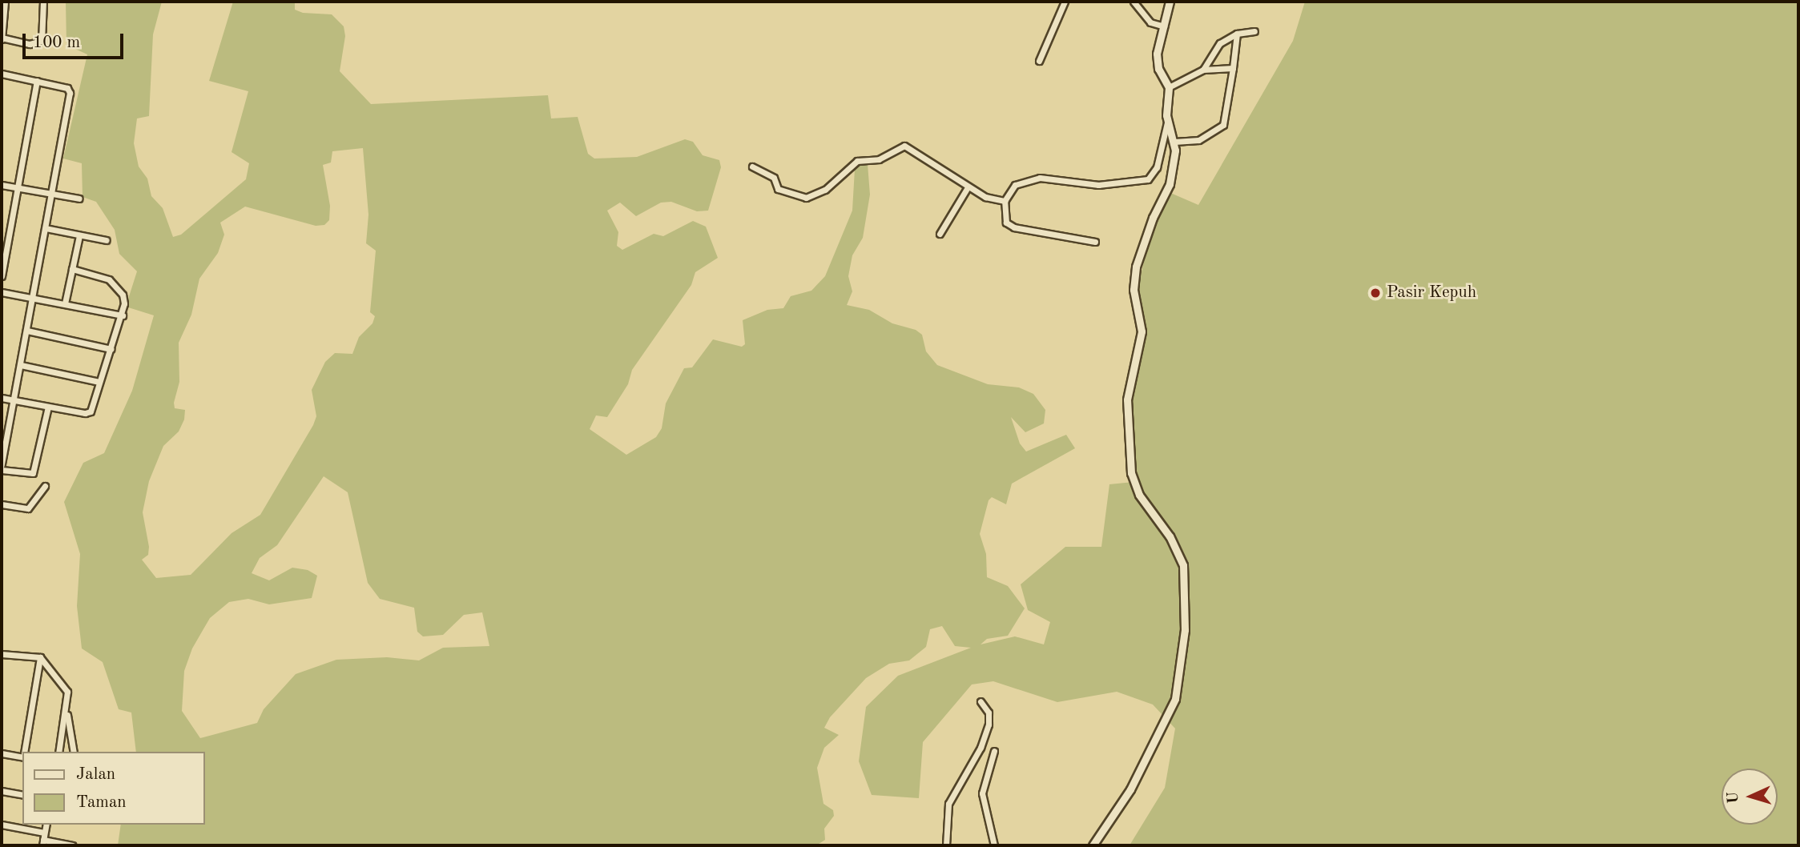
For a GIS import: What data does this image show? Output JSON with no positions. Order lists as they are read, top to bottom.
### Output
{
  "places": ["Pasir Kepuh"],
  "legend": ["Jalan", "Taman"],
  "scale_bar": "100 m",
  "north": "left"
}
